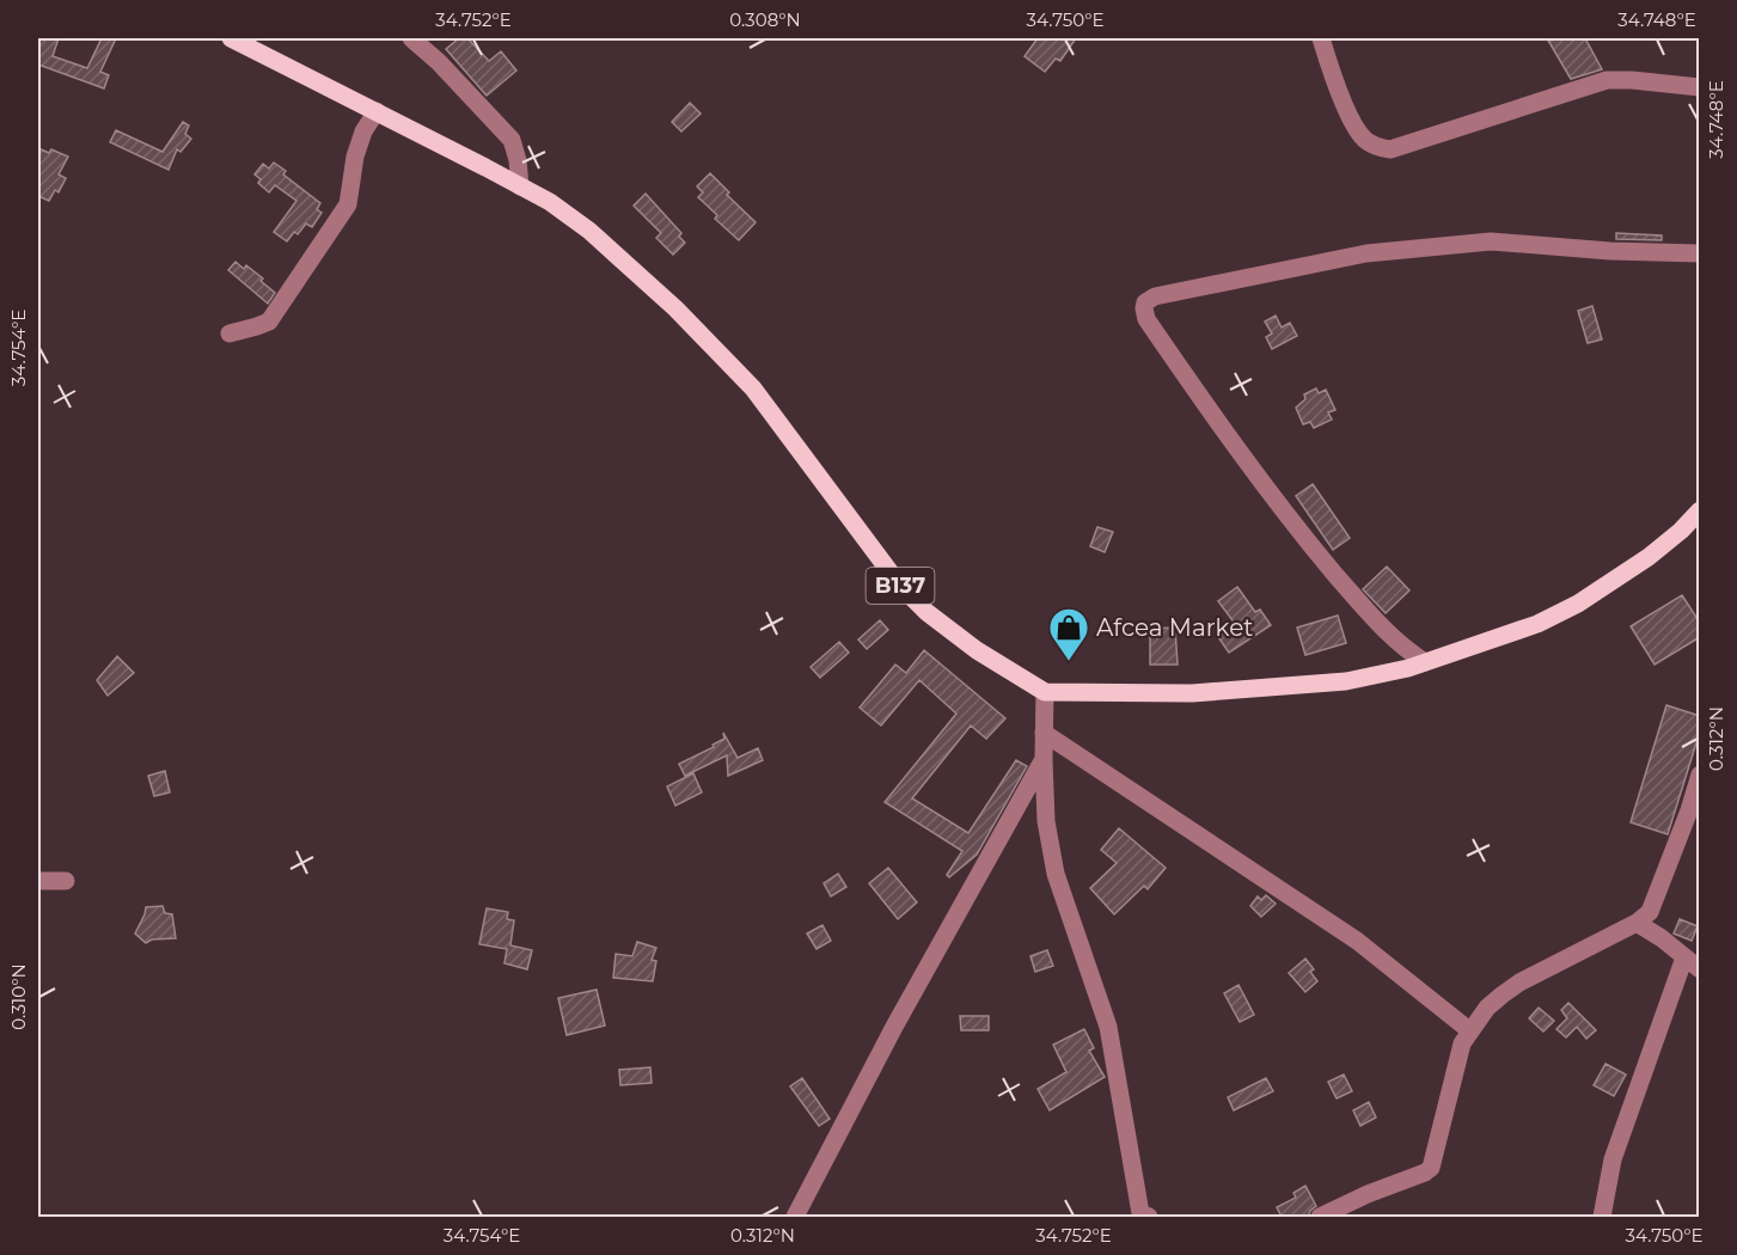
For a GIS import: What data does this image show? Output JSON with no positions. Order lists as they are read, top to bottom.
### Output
{
  "streets": {
    "main road": ["B137"]
  },
  "places": {
    "shop": ["Afcea Market"]
  },
  "coordinates": [
    "34.752°E",
    "0.308°N",
    "34.750°E",
    "34.748°E",
    "34.754°E",
    "0.312°N",
    "0.310°N"
  ]
}
